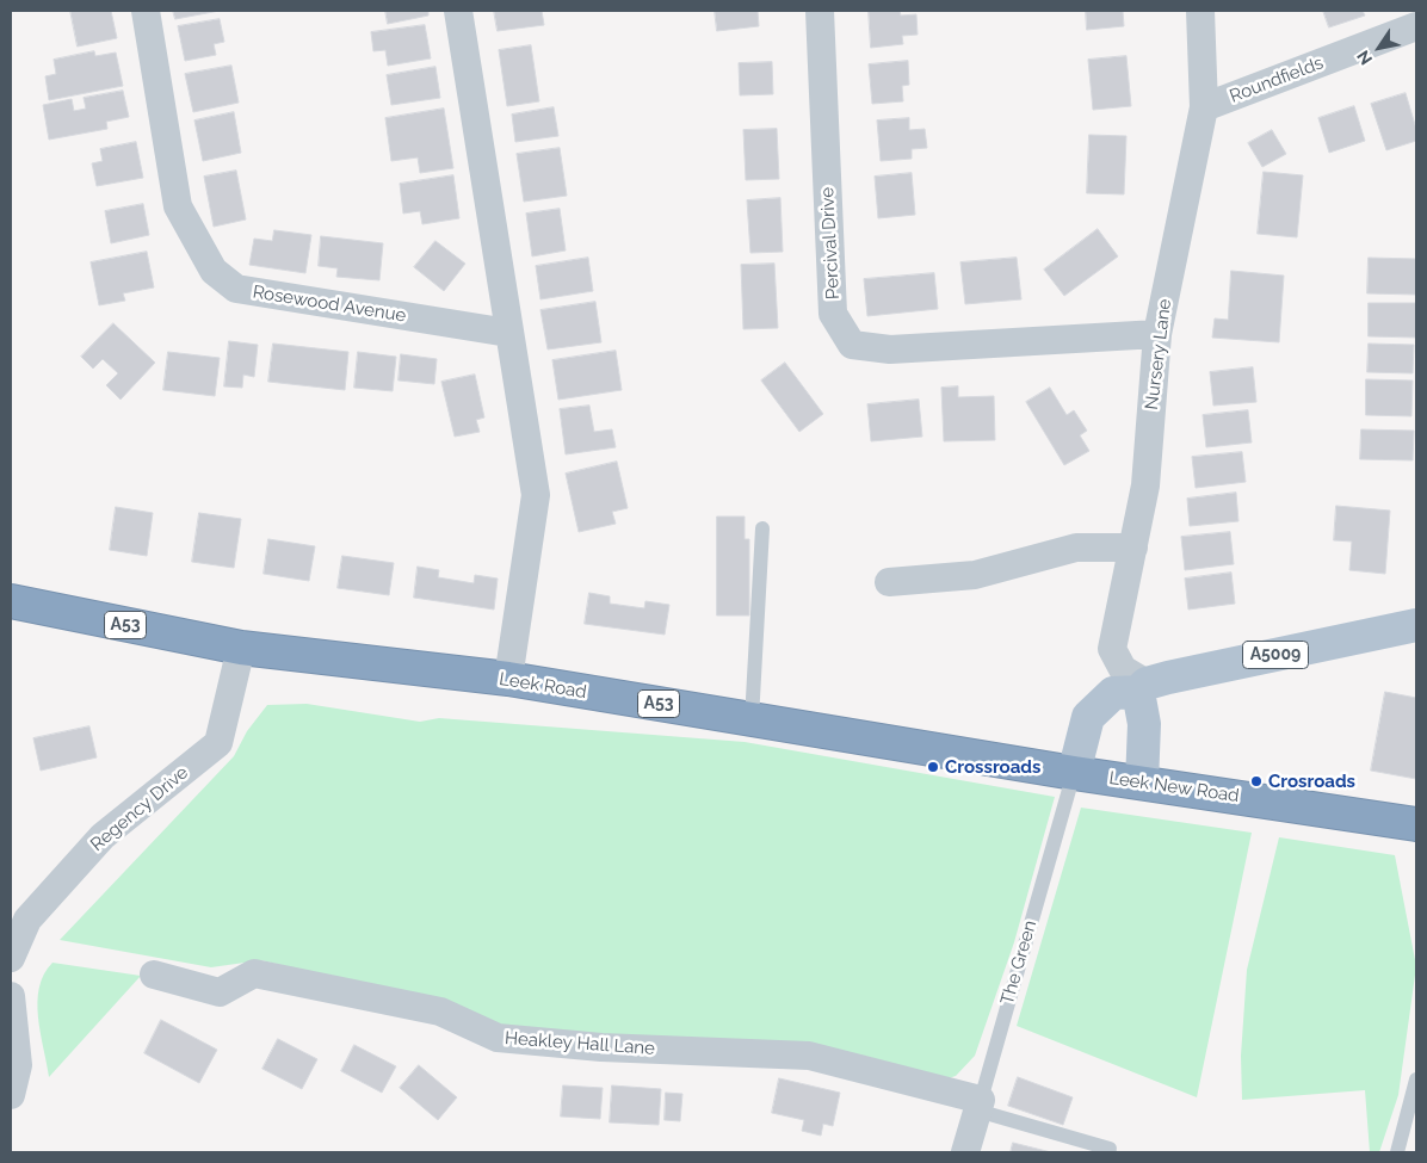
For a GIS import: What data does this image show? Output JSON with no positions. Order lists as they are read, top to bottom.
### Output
{
  "streets": {
    "highway": ["A53", "Leek Road", "Leek New Road"],
    "main road": ["A5009"],
    "street": [
      "Roundfields",
      "Percival Drive",
      "Rosewood Avenue",
      "Nursery Lane",
      "Regency Drive",
      "The Green",
      "Heakley Hall Lane"
    ]
  },
  "crossings": [
    ["Roundfields", "Nursery Lane"],
    ["Percival Drive", "Nursery Lane"],
    ["Nursery Lane", "A5009"],
    ["A5009", "Leek Road"],
    ["A5009", "Leek New Road"],
    ["A5009", "The Green"],
    ["Leek Road", "Leek New Road"],
    ["Leek Road", "Regency Drive"],
    ["Leek Road", "The Green"],
    ["Leek New Road", "The Green"],
    ["The Green", "Heakley Hall Lane"]
  ],
  "places": ["Crossroads", "Crosroads"],
  "north": "bottom left"
}
